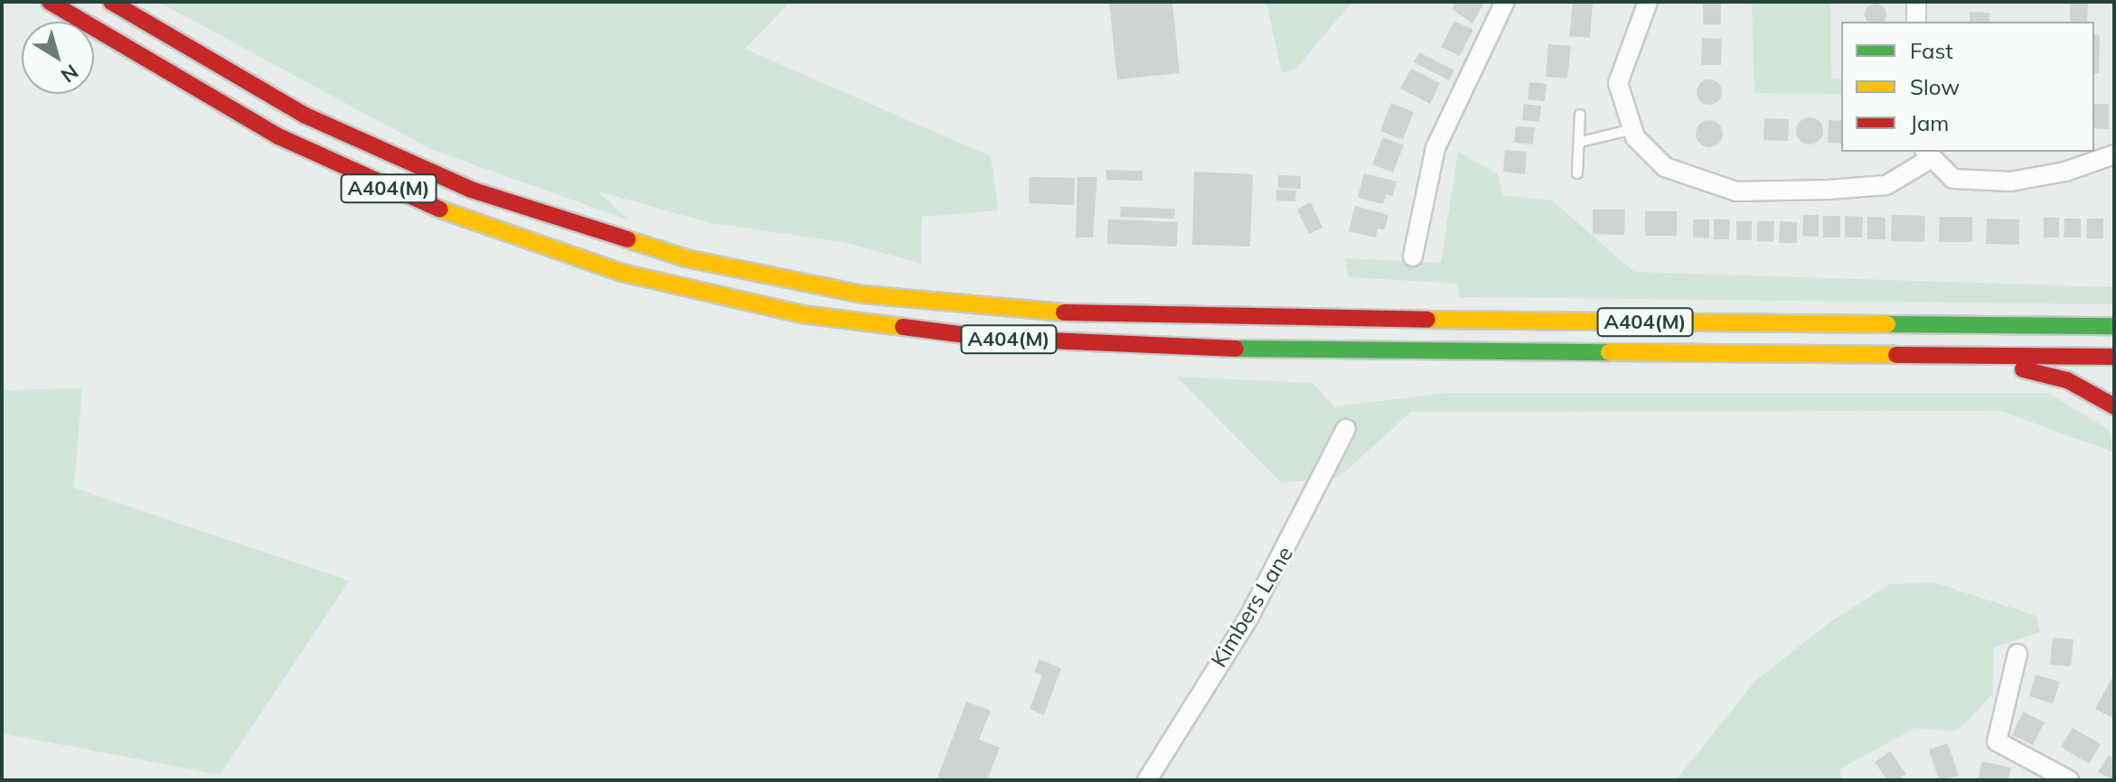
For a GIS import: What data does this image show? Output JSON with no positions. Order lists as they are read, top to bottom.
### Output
{
  "streets": {
    "highway": ["A404(M)"],
    "street": ["Kimbers Lane"]
  },
  "legend": ["Fast", "Slow", "Jam"],
  "north": "bottom right"
}
